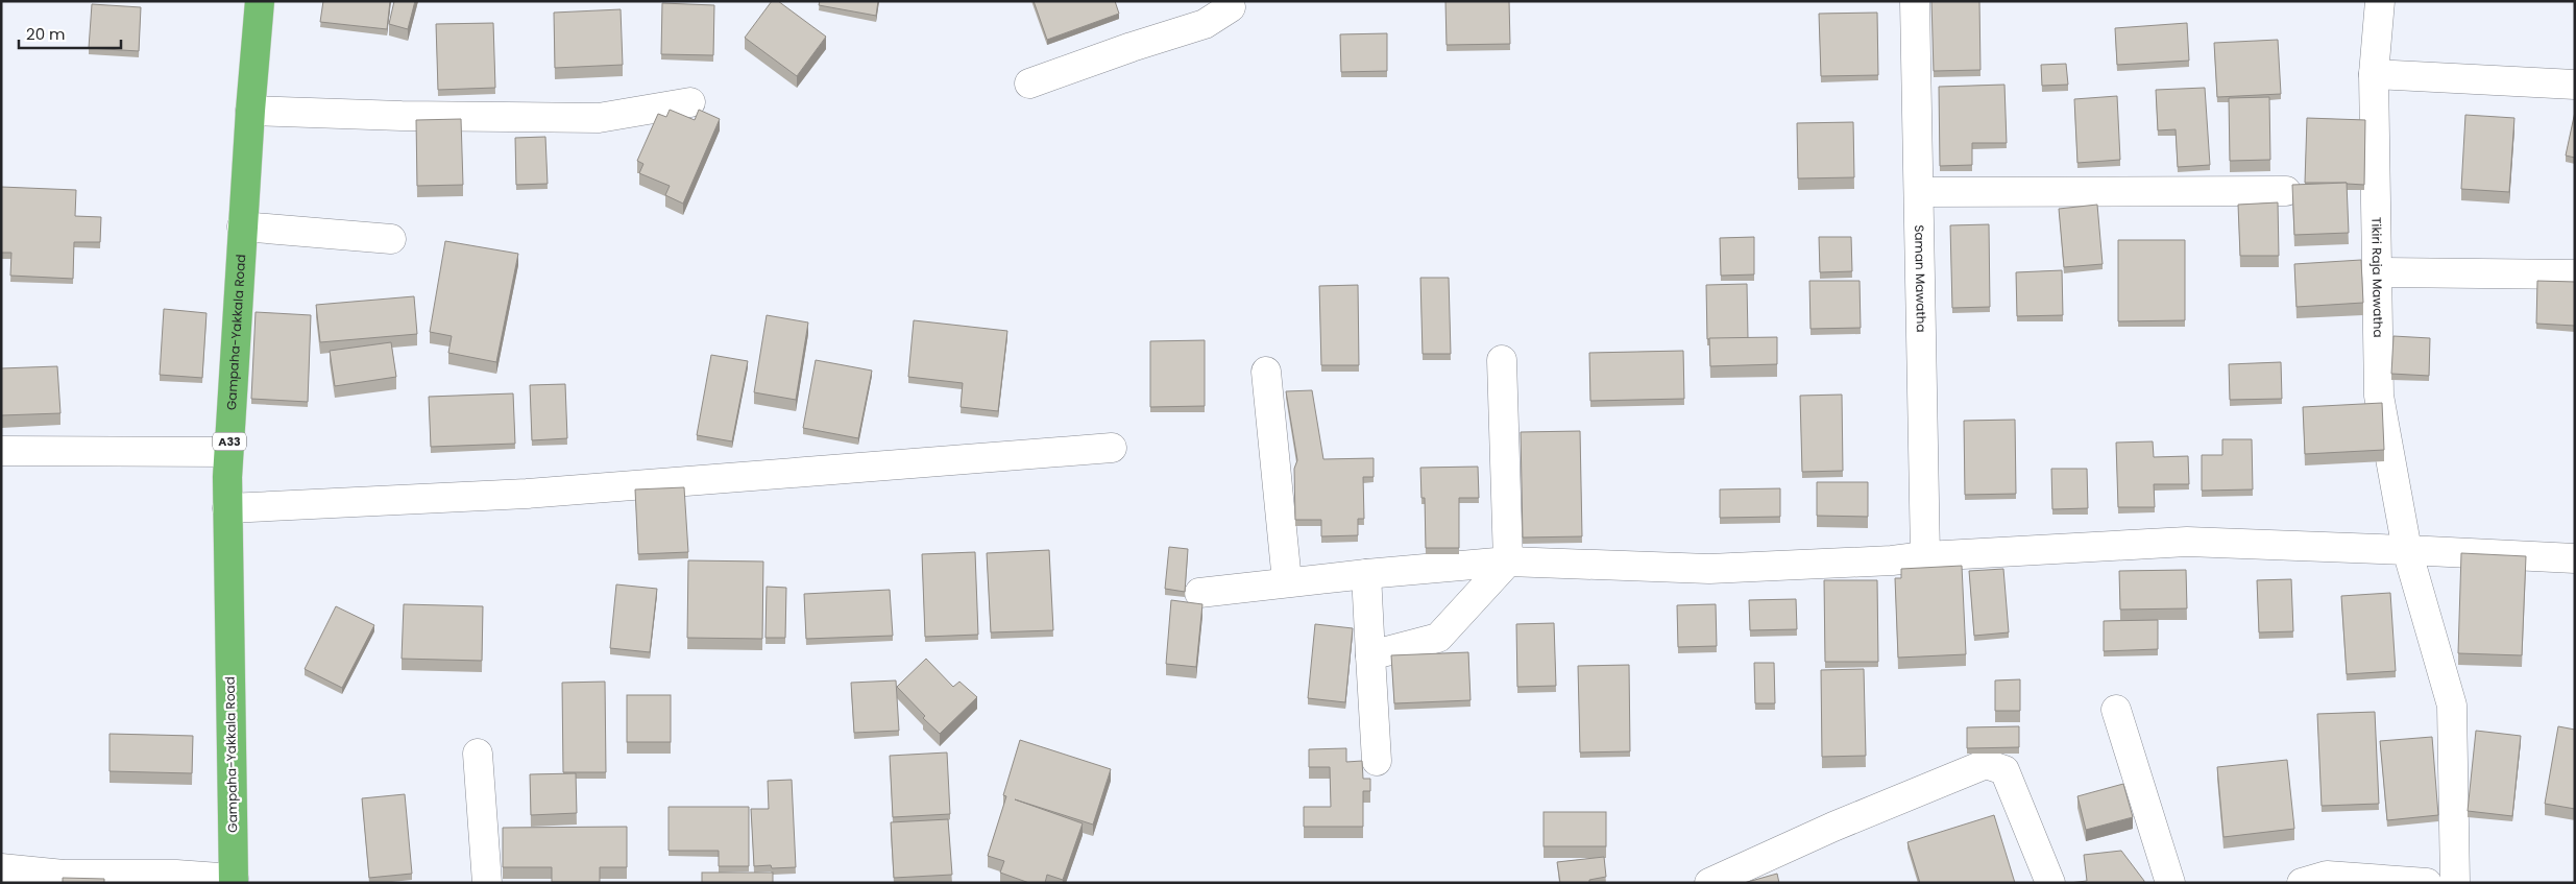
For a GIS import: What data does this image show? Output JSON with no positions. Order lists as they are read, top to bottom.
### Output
{
  "streets": {
    "highway": ["Gampaha-Yakkala Road", "A33"],
    "street": ["Tikiri Raja Mawatha", "Saman Mawatha"]
  },
  "scale_bar": "20 m"
}
